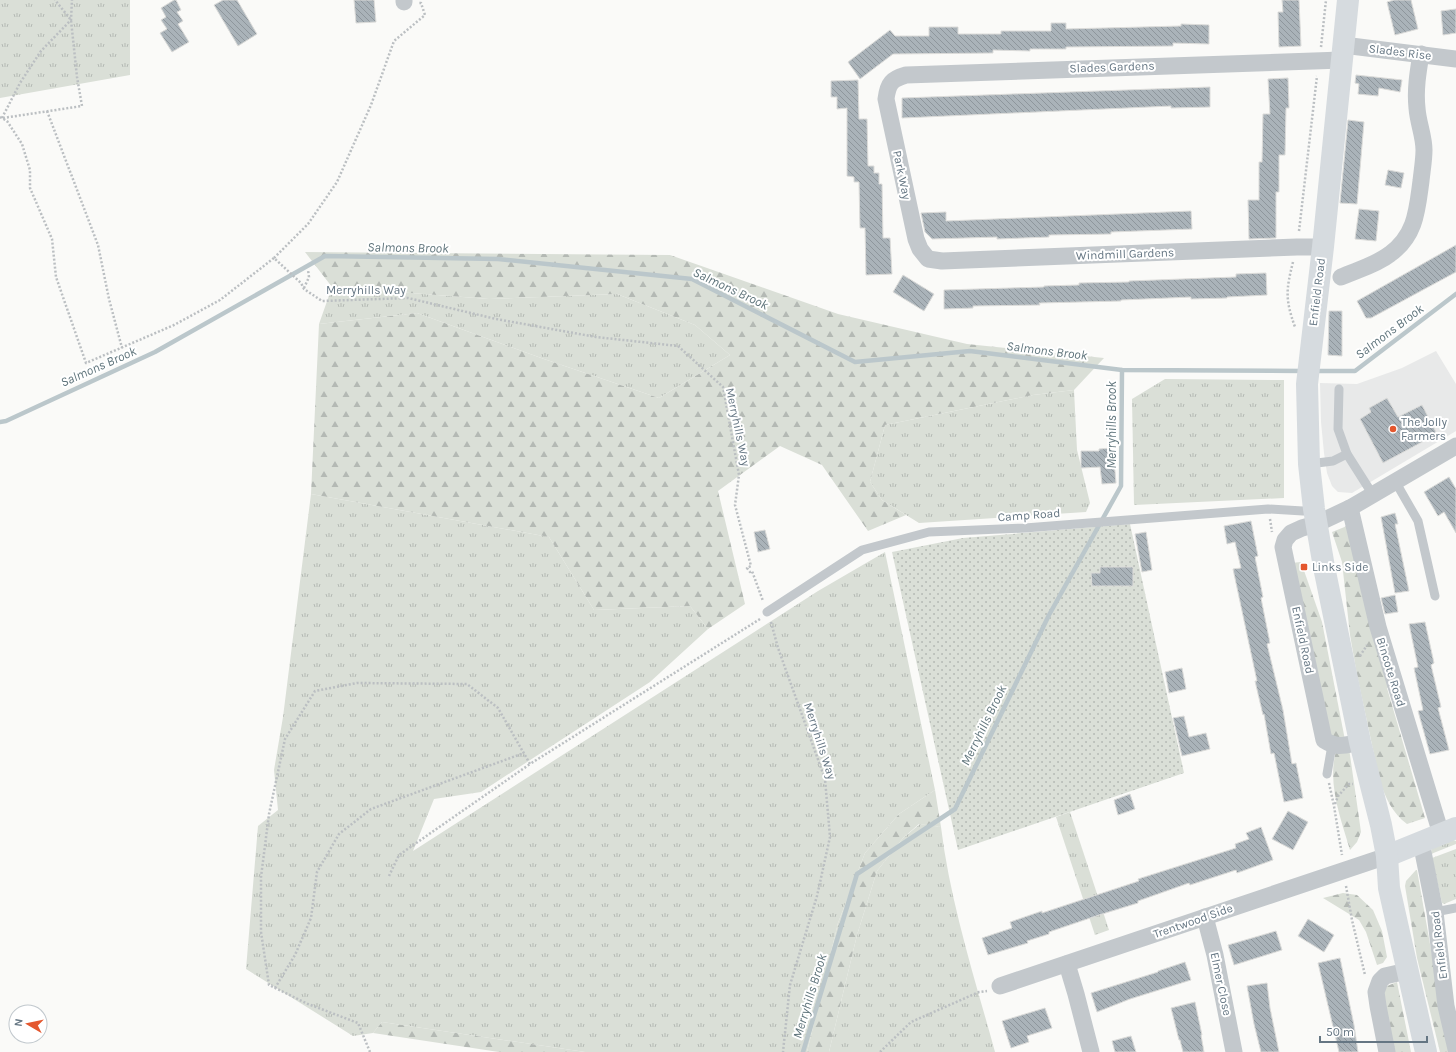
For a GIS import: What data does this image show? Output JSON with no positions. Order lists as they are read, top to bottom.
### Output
{
  "streets": {
    "main road": ["Enfield Road", "Bincote Road"],
    "street": [
      "Slades Rise",
      "Slades Gardens",
      "Park Way",
      "Windmill Gardens",
      "Trentwood Side",
      "Elmer Close"
    ],
    "lane": ["Camp Road"],
    "path": ["Merryhills Way"]
  },
  "crossings": [
    ["Slades Rise", "Slades Gardens"],
    ["Slades Rise", "Enfield Road"],
    ["Slades Gardens", "Park Way"],
    ["Slades Gardens", "Enfield Road"],
    ["Park Way", "Windmill Gardens"],
    ["Windmill Gardens", "Enfield Road"],
    ["Merryhills Way", "Camp Road"],
    ["Enfield Road", "Camp Road"],
    ["Enfield Road", "Bincote Road"],
    ["Enfield Road", "Trentwood Side"],
    ["Bincote Road", "Trentwood Side"],
    ["Trentwood Side", "Elmer Close"]
  ],
  "water": ["Salmons Brook", "Merryhills Brook"],
  "places": {
    "other": ["The Jolly Farmers"],
    "transit": ["Links Side"]
  },
  "scale_bar": "50 m",
  "north": "left"
}
